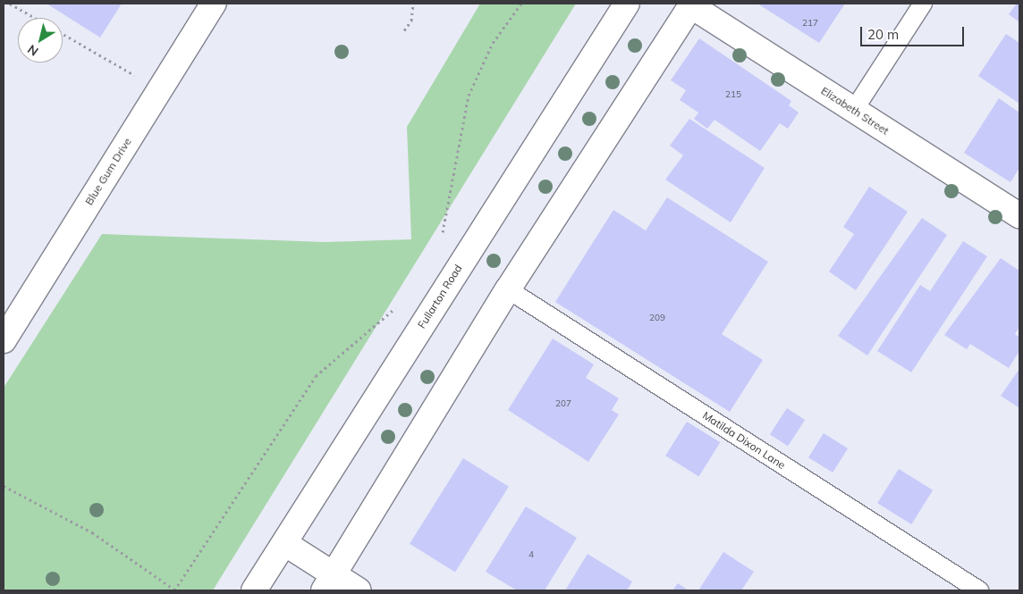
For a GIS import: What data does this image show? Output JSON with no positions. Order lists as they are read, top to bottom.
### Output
{
  "streets": {
    "main road": ["Elizabeth Street", "Blue Gum Drive", "Fullarton Road"],
    "lane": ["Matilda Dixon Lane"]
  },
  "house_numbers": [
    "217",
    "215",
    "209",
    "207",
    "4"
  ],
  "scale_bar": "20 m",
  "north": "bottom left"
}
